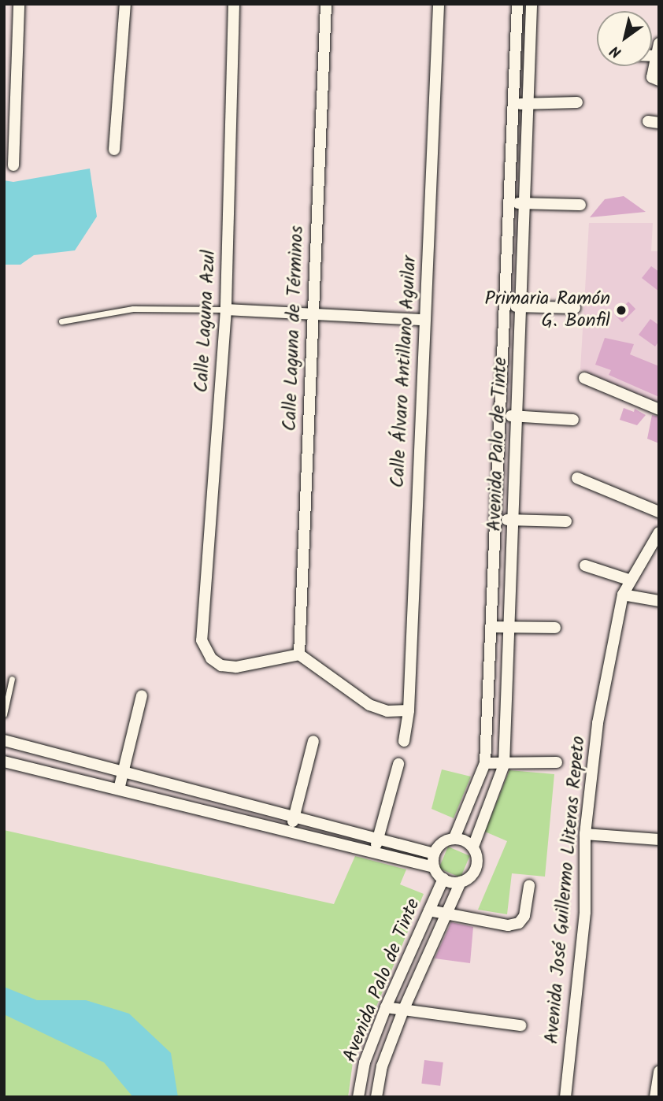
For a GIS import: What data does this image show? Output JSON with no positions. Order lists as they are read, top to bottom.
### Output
{
  "streets": {
    "street": [
      "Calle Laguna Azul",
      "Calle Laguna de Términos",
      "Calle Álvaro Antillano Aguilar",
      "Avenida Palo de Tinte",
      "Avenida José Guillermo Lliteras Repeto"
    ]
  },
  "crossings": [
    ["Calle Laguna Azul", "Calle Laguna de Términos"]
  ],
  "places": ["Primaria Ramón G. Bonfil"],
  "north": "bottom left"
}
